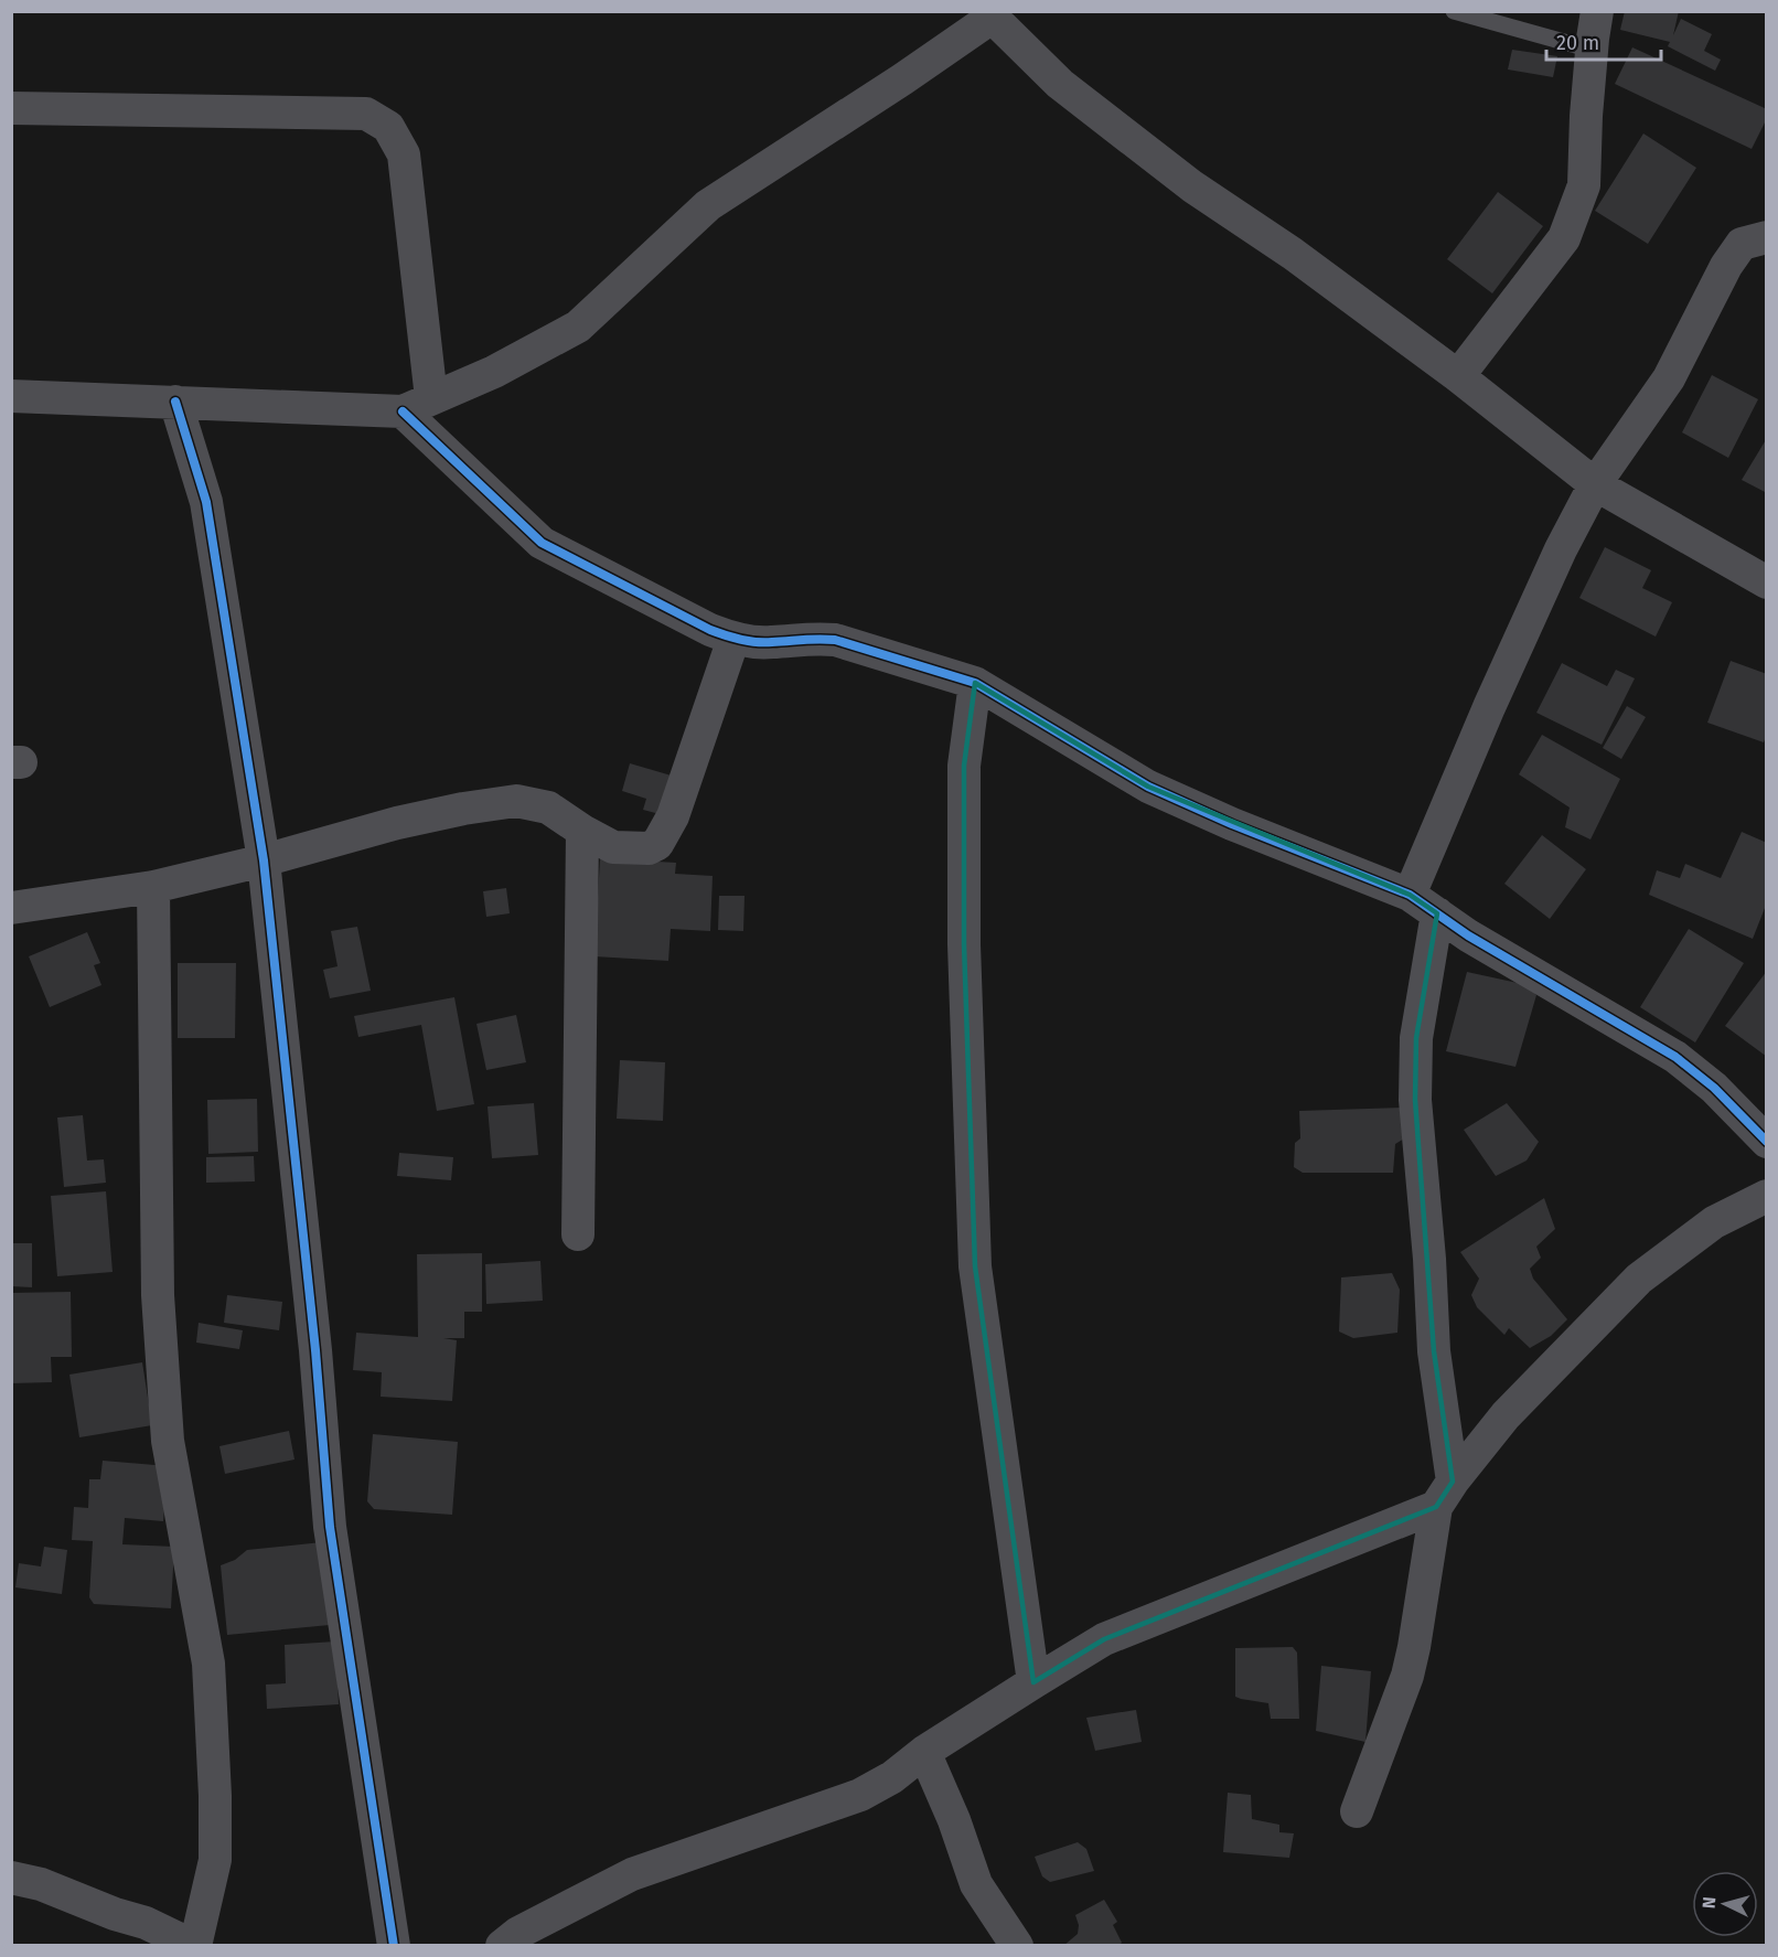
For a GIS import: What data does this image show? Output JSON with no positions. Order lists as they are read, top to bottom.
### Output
{
  "scale_bar": "20 m",
  "north": "left"
}
